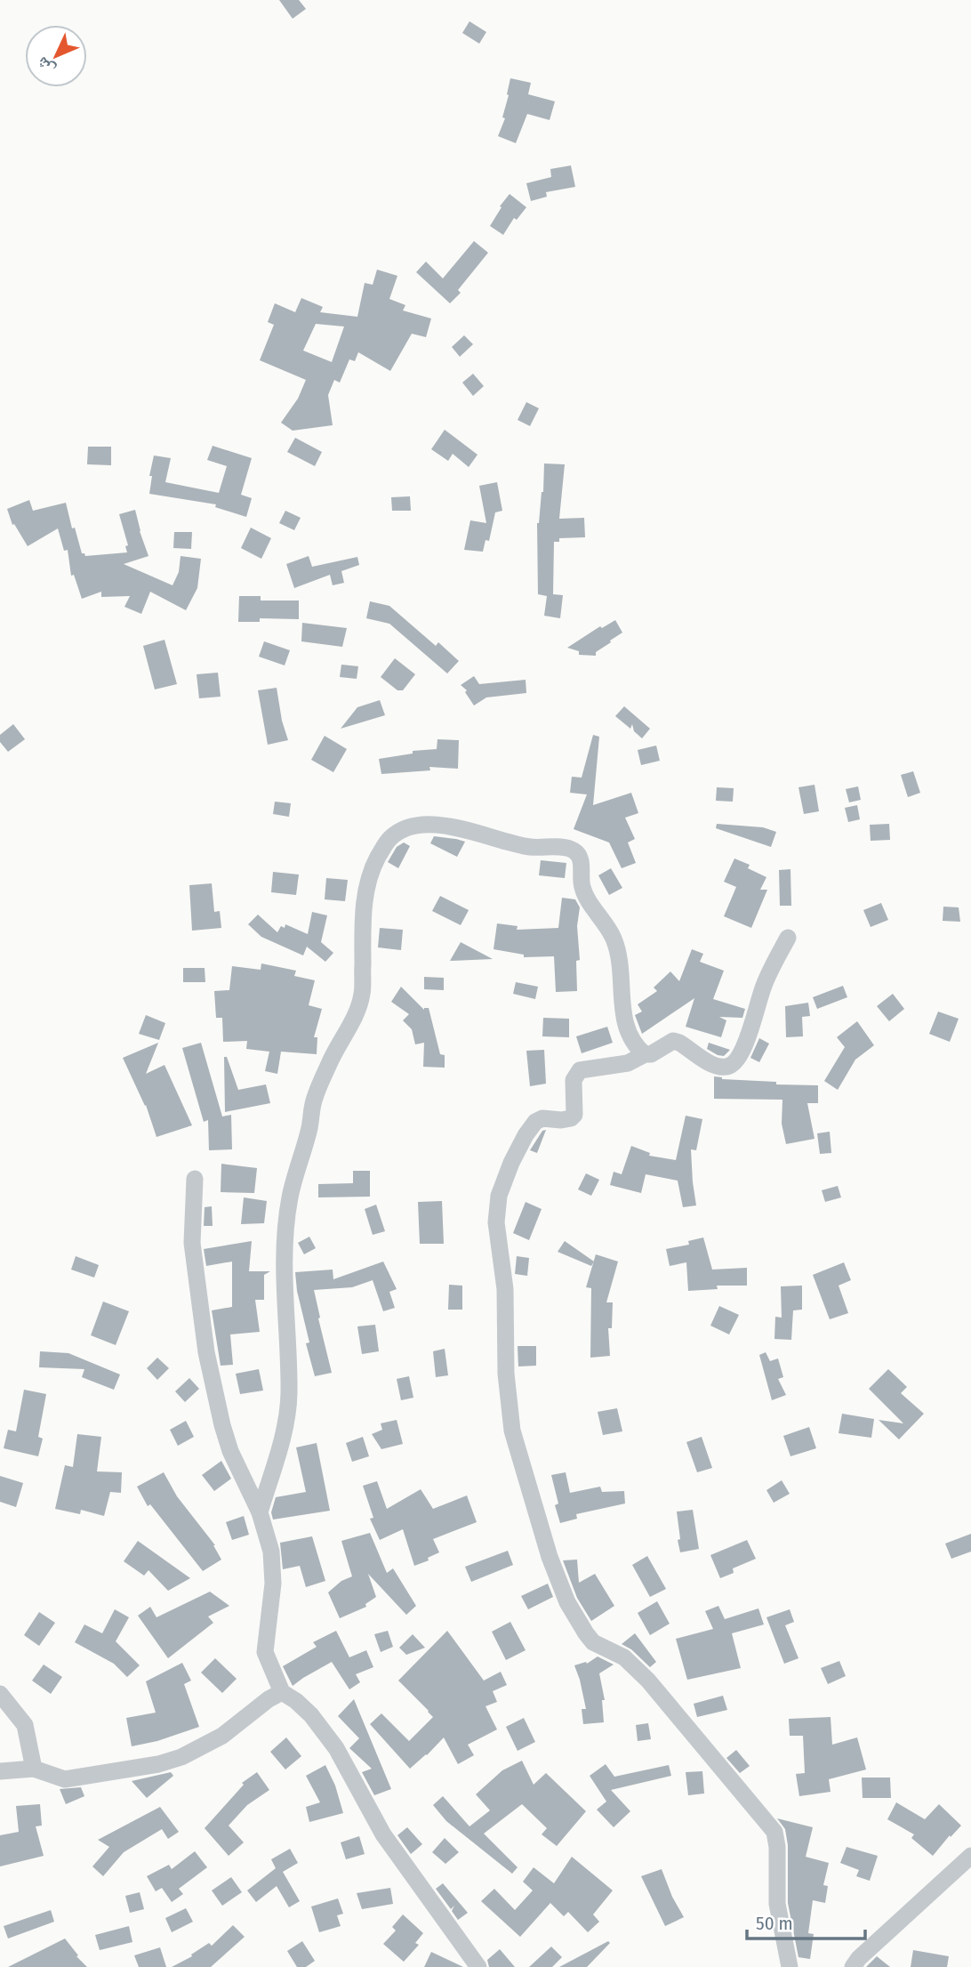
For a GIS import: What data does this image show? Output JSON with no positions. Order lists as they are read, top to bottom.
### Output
{
  "scale_bar": "50 m",
  "north": "bottom left"
}
